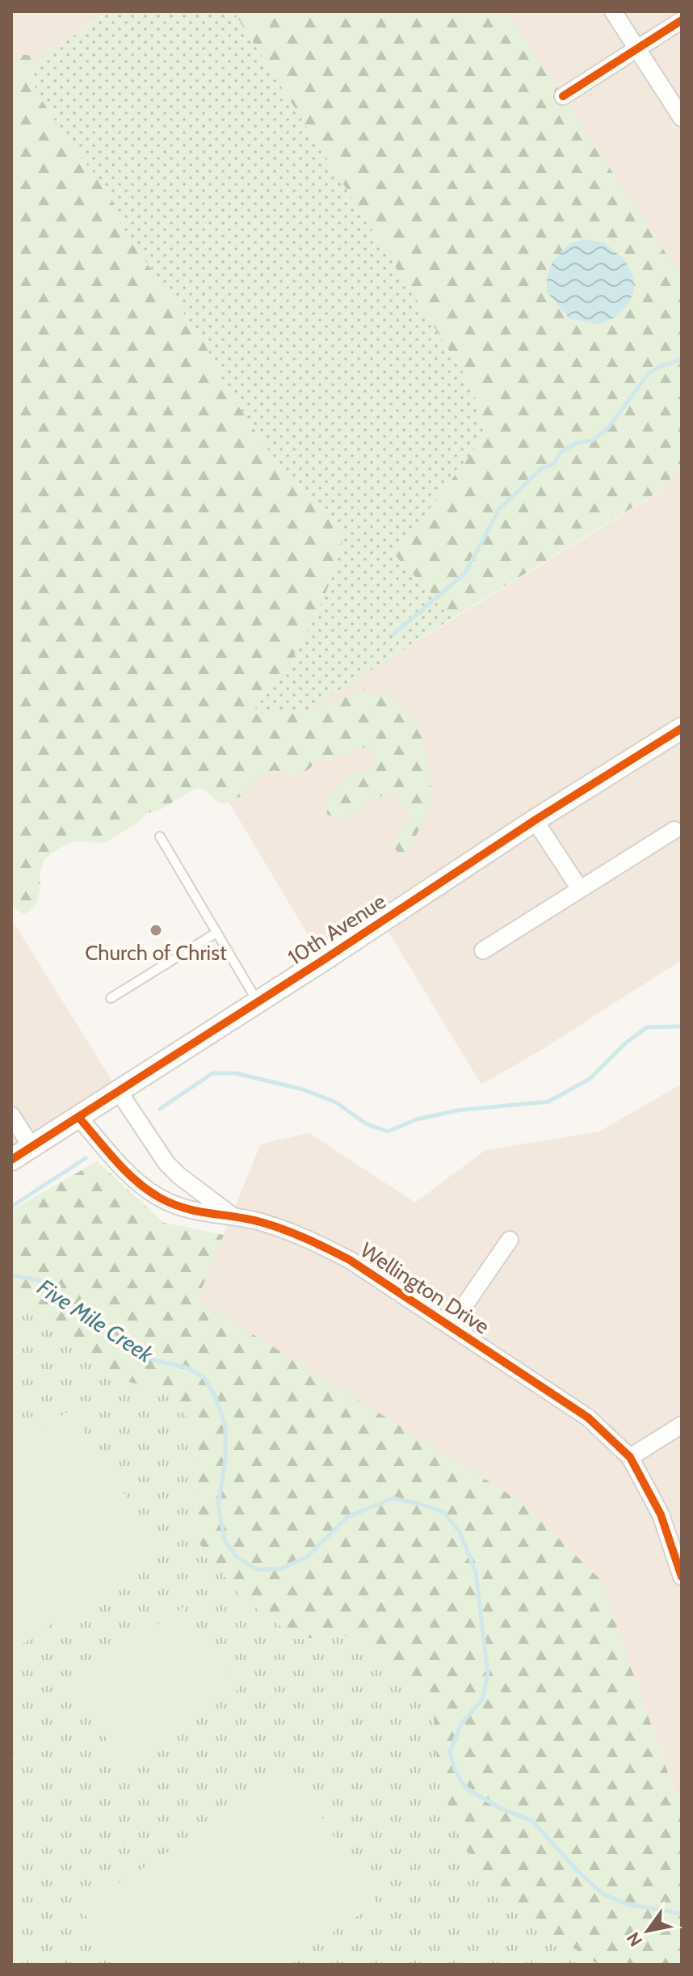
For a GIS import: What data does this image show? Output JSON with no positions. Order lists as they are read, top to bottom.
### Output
{
  "streets": {
    "street": ["10th Avenue", "Wellington Drive"]
  },
  "crossings": [
    ["10th Avenue", "Wellington Drive"]
  ],
  "water": ["Five Mile Creek"],
  "places": ["Church of Christ"],
  "north": "bottom left"
}
